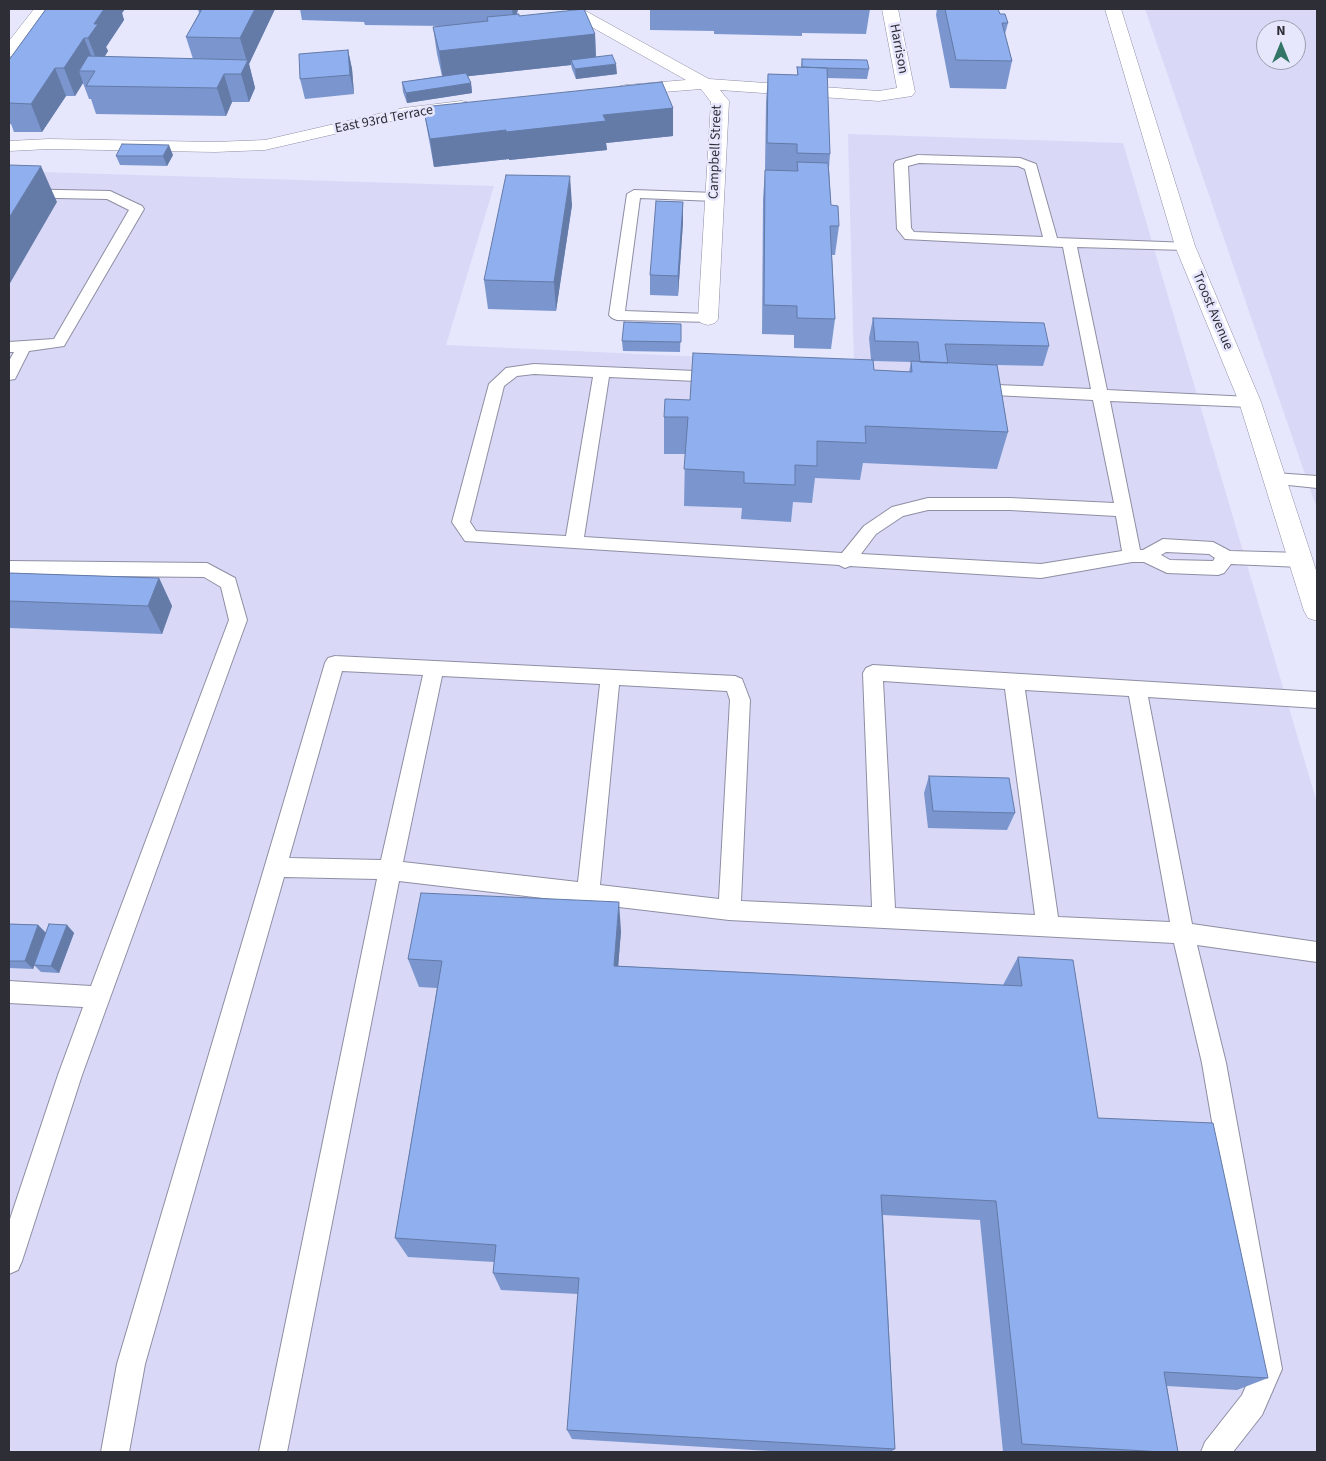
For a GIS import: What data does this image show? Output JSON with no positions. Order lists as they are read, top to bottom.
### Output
{
  "streets": {
    "street": [
      "Harrison",
      "East 93rd Terrace",
      "Campbell Street",
      "Troost Avenue"
    ]
  },
  "crossings": [
    ["Harrison", "Campbell Street"]
  ],
  "north": "top"
}
